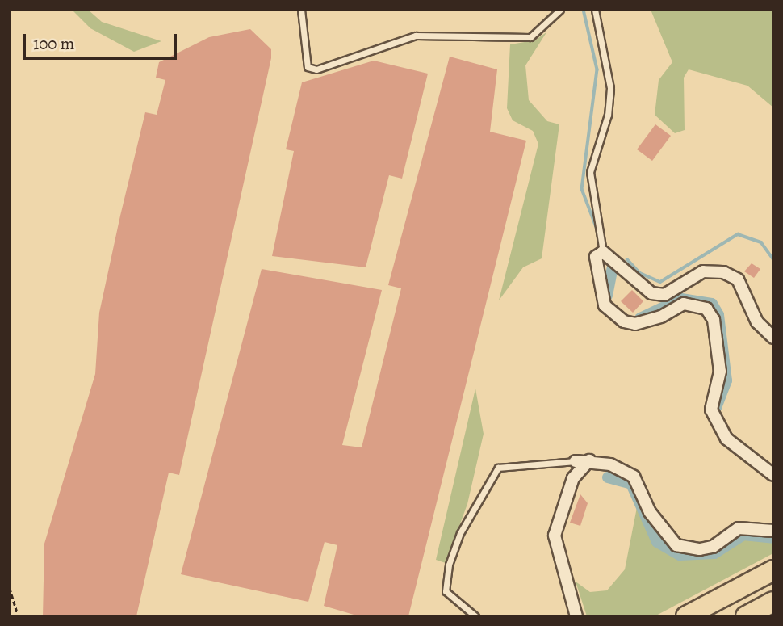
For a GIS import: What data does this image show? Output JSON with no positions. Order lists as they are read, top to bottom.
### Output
{
  "scale_bar": "100 m"
}
